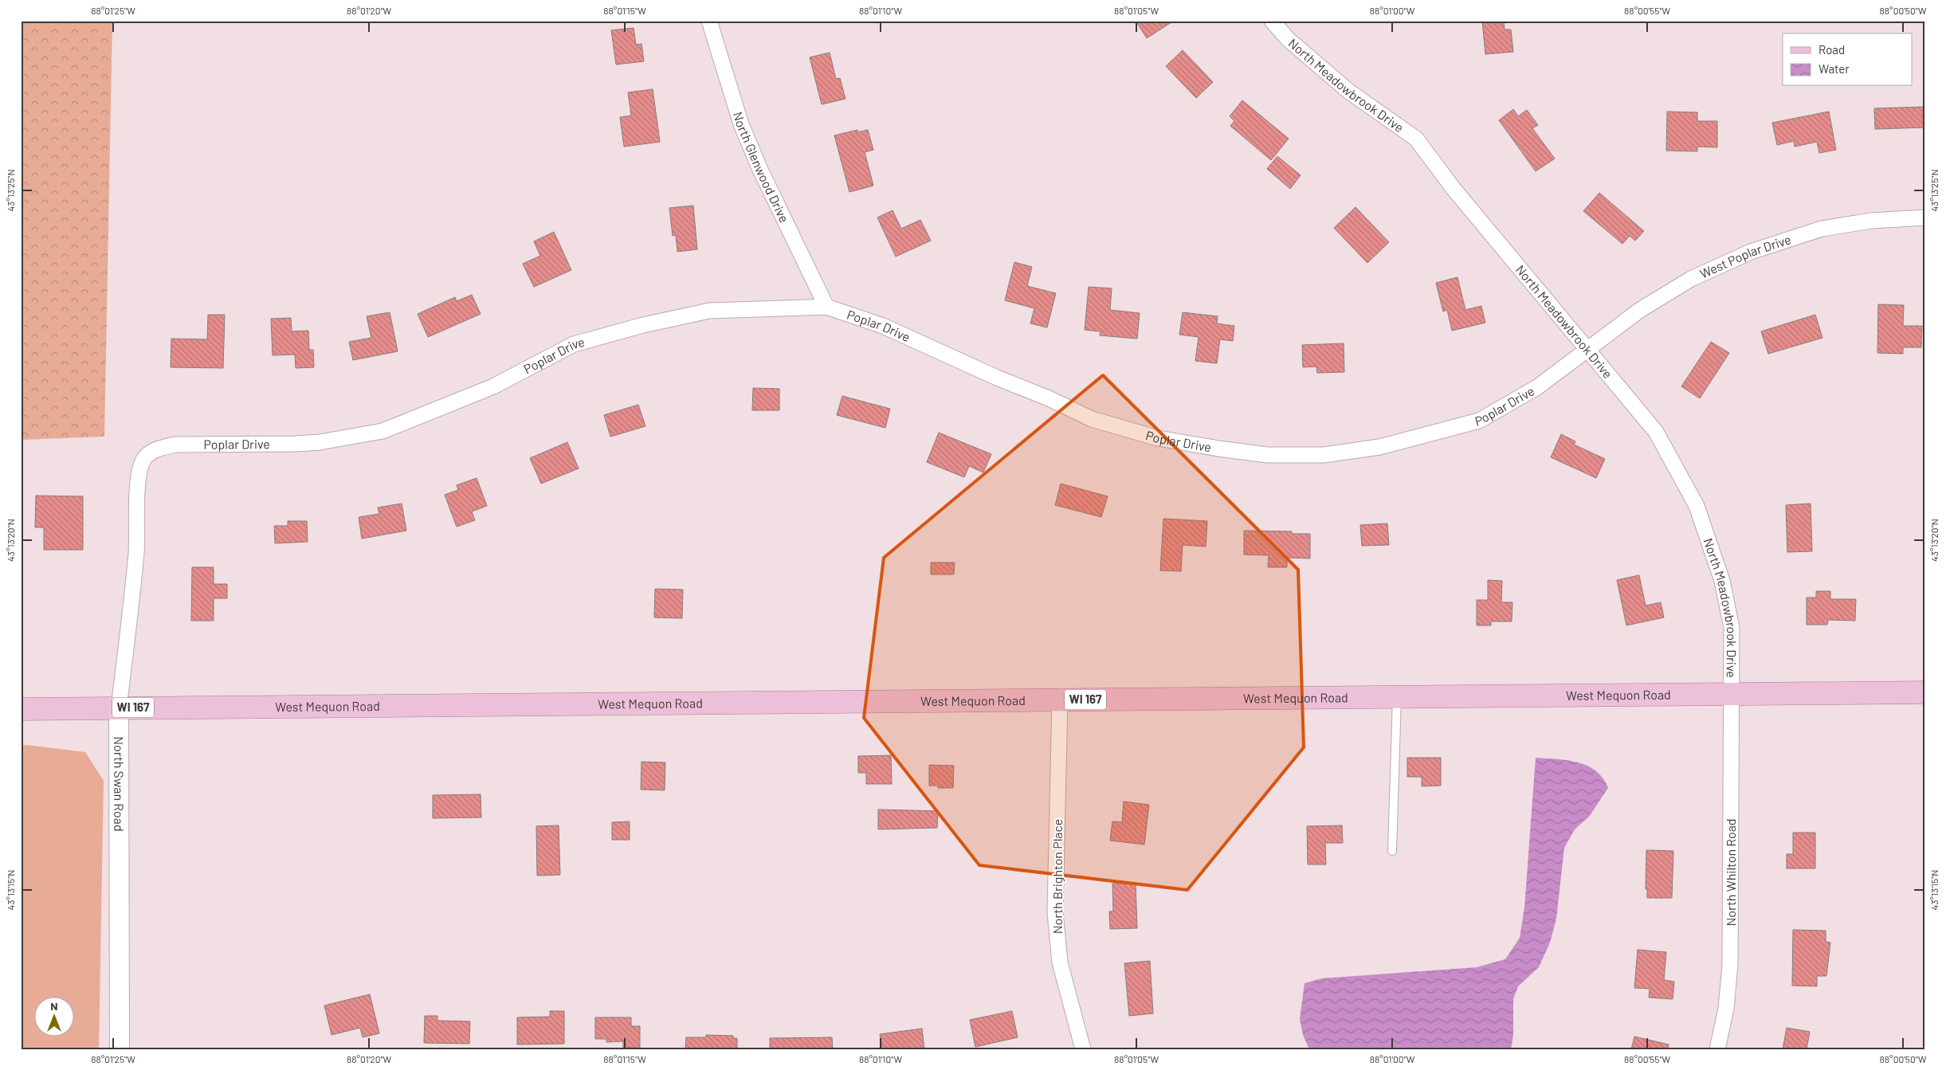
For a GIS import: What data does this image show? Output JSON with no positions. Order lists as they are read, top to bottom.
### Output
{
  "streets": {
    "main road": ["West Mequon Road", "WI 167"],
    "street": [
      "North Meadowbrook Drive",
      "North Glenwood Drive",
      "West Poplar Drive",
      "Poplar Drive",
      "North Swan Road",
      "North Whilton Road",
      "North Brighton Place"
    ]
  },
  "crossings": [
    ["North Meadowbrook Drive", "West Poplar Drive"],
    ["North Meadowbrook Drive", "Poplar Drive"],
    ["North Meadowbrook Drive", "West Mequon Road"],
    ["North Meadowbrook Drive", "North Whilton Road"],
    ["North Glenwood Drive", "Poplar Drive"],
    ["West Poplar Drive", "Poplar Drive"],
    ["Poplar Drive", "North Swan Road"],
    ["West Mequon Road", "North Swan Road"],
    ["West Mequon Road", "North Whilton Road"],
    ["West Mequon Road", "North Brighton Place"]
  ],
  "legend": ["Road", "Water"],
  "north": "top",
  "coordinates": [
    "88°01'25\"W",
    "88°01'20\"W",
    "88°01'15\"W",
    "88°01'10\"W",
    "88°01'05\"W",
    "88°01'00\"W",
    "88°00'55\"W",
    "88°00'50\"W",
    "43°13'25\"N",
    "43°13'20\"N",
    "43°13'15\"N"
  ]
}
